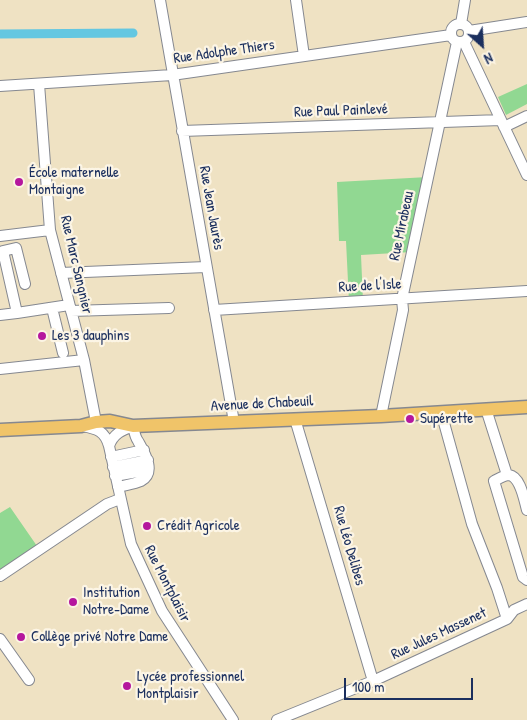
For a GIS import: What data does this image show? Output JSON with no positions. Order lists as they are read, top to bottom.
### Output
{
  "streets": {
    "main road": ["Avenue de Chabeuil"],
    "street": [
      "Rue Adolphe Thiers",
      "Rue Paul Painlevé",
      "Rue Jean Jaurès",
      "Rue Mirabeau",
      "Rue Marc Sangnier",
      "Rue de l'Isle",
      "Rue Léo Delibes",
      "Rue Montplaisir",
      "Rue Jules Massenet"
    ]
  },
  "crossings": [
    ["Rue Adolphe Thiers", "Rue Jean Jaurès"],
    ["Rue Adolphe Thiers", "Rue Mirabeau"],
    ["Rue Adolphe Thiers", "Rue Marc Sangnier"],
    ["Rue Paul Painlevé", "Rue Jean Jaurès"],
    ["Rue Paul Painlevé", "Rue Mirabeau"],
    ["Rue Jean Jaurès", "Rue de l'Isle"],
    ["Rue Jean Jaurès", "Avenue de Chabeuil"],
    ["Rue Mirabeau", "Rue de l'Isle"],
    ["Rue Mirabeau", "Avenue de Chabeuil"],
    ["Rue Marc Sangnier", "Avenue de Chabeuil"],
    ["Avenue de Chabeuil", "Rue Léo Delibes"],
    ["Avenue de Chabeuil", "Rue Montplaisir"],
    ["Rue Léo Delibes", "Rue Jules Massenet"]
  ],
  "places": [
    "École maternelle Montaigne",
    "Les 3 dauphins",
    "Supérette",
    "Crédit Agricole",
    "Institution Notre-Dame",
    "Collège privé Notre Dame",
    "Lycée professionnel Montplaisir"
  ],
  "scale_bar": "100 m",
  "north": "bottom right"
}
